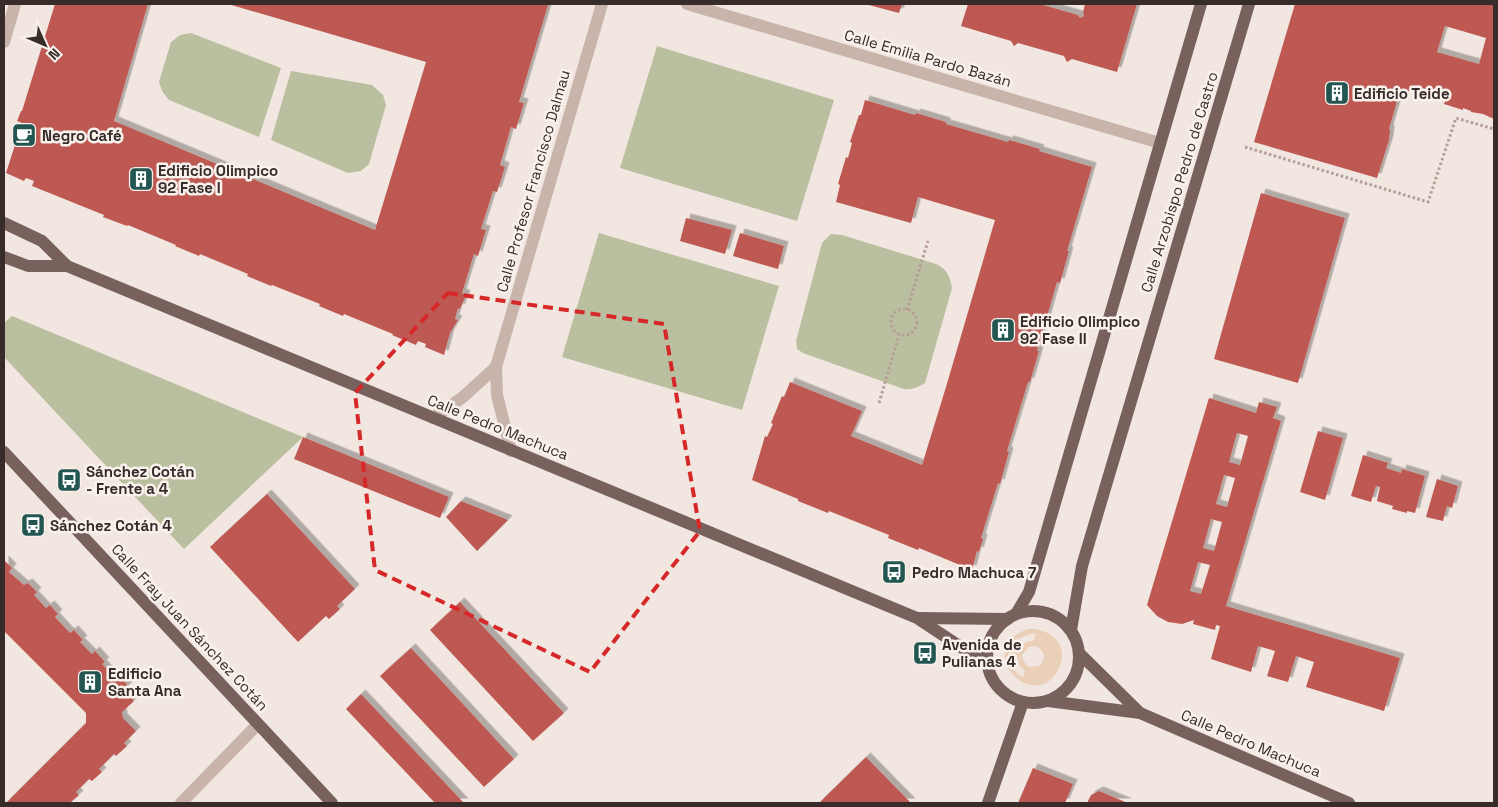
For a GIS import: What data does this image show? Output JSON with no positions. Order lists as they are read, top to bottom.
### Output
{
  "streets": {
    "main road": ["Calle Arzobispo Pedro de Castro", "Calle Pedro Machuca", "Calle Fray Juan Sánchez Cotán"],
    "street": ["Calle Emilia Pardo Bazán", "Calle Profesor Francisco Dalmau"]
  },
  "crossings": [
    ["Calle Emilia Pardo Bazán", "Calle Arzobispo Pedro de Castro"],
    ["Calle Profesor Francisco Dalmau", "Calle Pedro Machuca"],
    ["Calle Arzobispo Pedro de Castro", "Calle Pedro Machuca"]
  ],
  "places": {
    "building": [
      "Edificio Teide",
      "Edificio Olimpico 92 Fase I",
      "Edificio Olimpico 92 Fase II",
      "Edificio Santa Ana"
    ],
    "cafe": ["Negro Café"],
    "bus stop": [
      "Sánchez Cotán - Frente a 4",
      "Sánchez Cotán 4",
      "Pedro Machuca 7",
      "Avenida de Pulianas 4"
    ]
  },
  "north": "bottom right"
}
